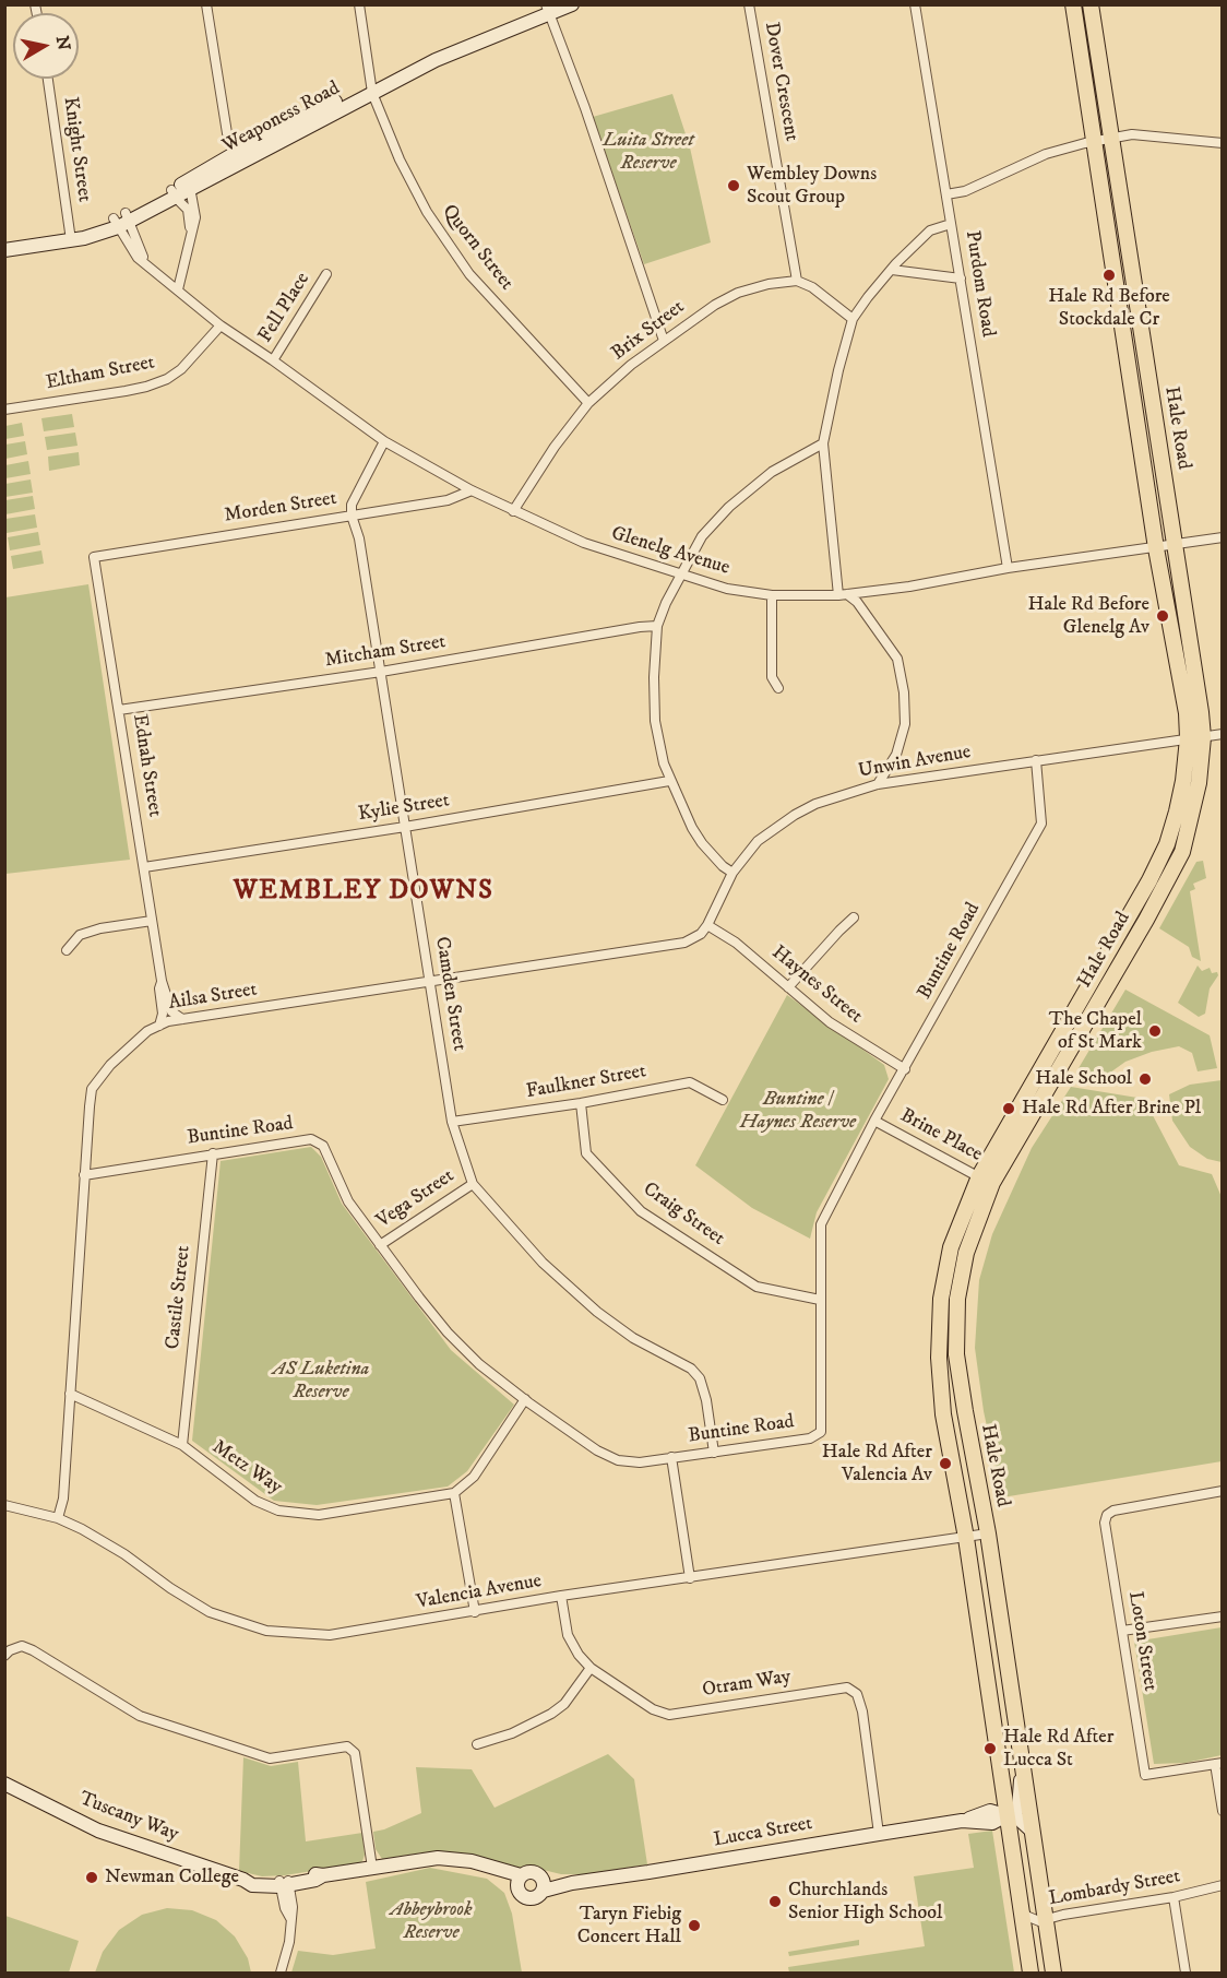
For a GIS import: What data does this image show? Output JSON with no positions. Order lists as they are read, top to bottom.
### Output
{
  "streets": {
    "main road": ["Hale Road"],
    "street": [
      "Dover Crescent",
      "Weaponess Road",
      "Knight Street",
      "Quorn Street",
      "Purdom Road",
      "Fell Place",
      "Brix Street",
      "Eltham Street",
      "Morden Street",
      "Glenelg Avenue",
      "Mitcham Street",
      "Unwin Avenue",
      "Ednah Street",
      "Kylie Street",
      "Buntine Road",
      "Haynes Street",
      "Camden Street",
      "Ailsa Street",
      "Faulkner Street",
      "Brine Place",
      "Vega Street",
      "Craig Street",
      "Castile Street",
      "Metz Way",
      "Valencia Avenue",
      "Loton Street",
      "Otram Way",
      "Tuscany Way",
      "Lucca Street",
      "Lombardy Street"
    ]
  },
  "crossings": [
    ["Dover Crescent", "Brix Street"],
    ["Weaponess Road", "Knight Street"],
    ["Weaponess Road", "Quorn Street"],
    ["Weaponess Road", "Glenelg Avenue"],
    ["Quorn Street", "Brix Street"],
    ["Purdom Road", "Glenelg Avenue"],
    ["Fell Place", "Glenelg Avenue"],
    ["Brix Street", "Glenelg Avenue"],
    ["Eltham Street", "Glenelg Avenue"],
    ["Hale Road", "Glenelg Avenue"],
    ["Hale Road", "Unwin Avenue"],
    ["Hale Road", "Brine Place"],
    ["Hale Road", "Valencia Avenue"],
    ["Hale Road", "Lucca Street"],
    ["Hale Road", "Lombardy Street"],
    ["Morden Street", "Glenelg Avenue"],
    ["Morden Street", "Ednah Street"],
    ["Morden Street", "Camden Street"],
    ["Mitcham Street", "Ednah Street"],
    ["Mitcham Street", "Camden Street"],
    ["Unwin Avenue", "Buntine Road"],
    ["Unwin Avenue", "Haynes Street"],
    ["Unwin Avenue", "Ailsa Street"],
    ["Ednah Street", "Kylie Street"],
    ["Ednah Street", "Ailsa Street"],
    ["Kylie Street", "Camden Street"],
    ["Buntine Road", "Haynes Street"],
    ["Buntine Road", "Camden Street"],
    ["Buntine Road", "Ailsa Street"],
    ["Buntine Road", "Brine Place"],
    ["Buntine Road", "Vega Street"],
    ["Buntine Road", "Craig Street"],
    ["Buntine Road", "Castile Street"],
    ["Haynes Street", "Ailsa Street"],
    ["Camden Street", "Ailsa Street"],
    ["Camden Street", "Faulkner Street"],
    ["Camden Street", "Vega Street"],
    ["Ailsa Street", "Metz Way"],
    ["Ailsa Street", "Valencia Avenue"],
    ["Faulkner Street", "Craig Street"],
    ["Castile Street", "Metz Way"],
    ["Valencia Avenue", "Otram Way"],
    ["Otram Way", "Lucca Street"],
    ["Tuscany Way", "Lucca Street"]
  ],
  "districts": ["WEMBLEY DOWNS"],
  "parks": [
    "Luita Street Reserve",
    "Buntine / Haynes Reserve",
    "AS Luketina Reserve",
    "Abbeybrook Reserve"
  ],
  "places": [
    "Wembley Downs Scout Group",
    "Hale Rd Before Stockdale Cr",
    "Hale Rd Before Glenelg Av",
    "The Chapel of St Mark",
    "Hale School",
    "Hale Rd After Brine Pl",
    "Hale Rd After Valencia Av",
    "Hale Rd After Lucca St",
    "Newman College",
    "Churchlands Senior High School",
    "Taryn Fiebig Concert Hall"
  ],
  "north": "right"
}
